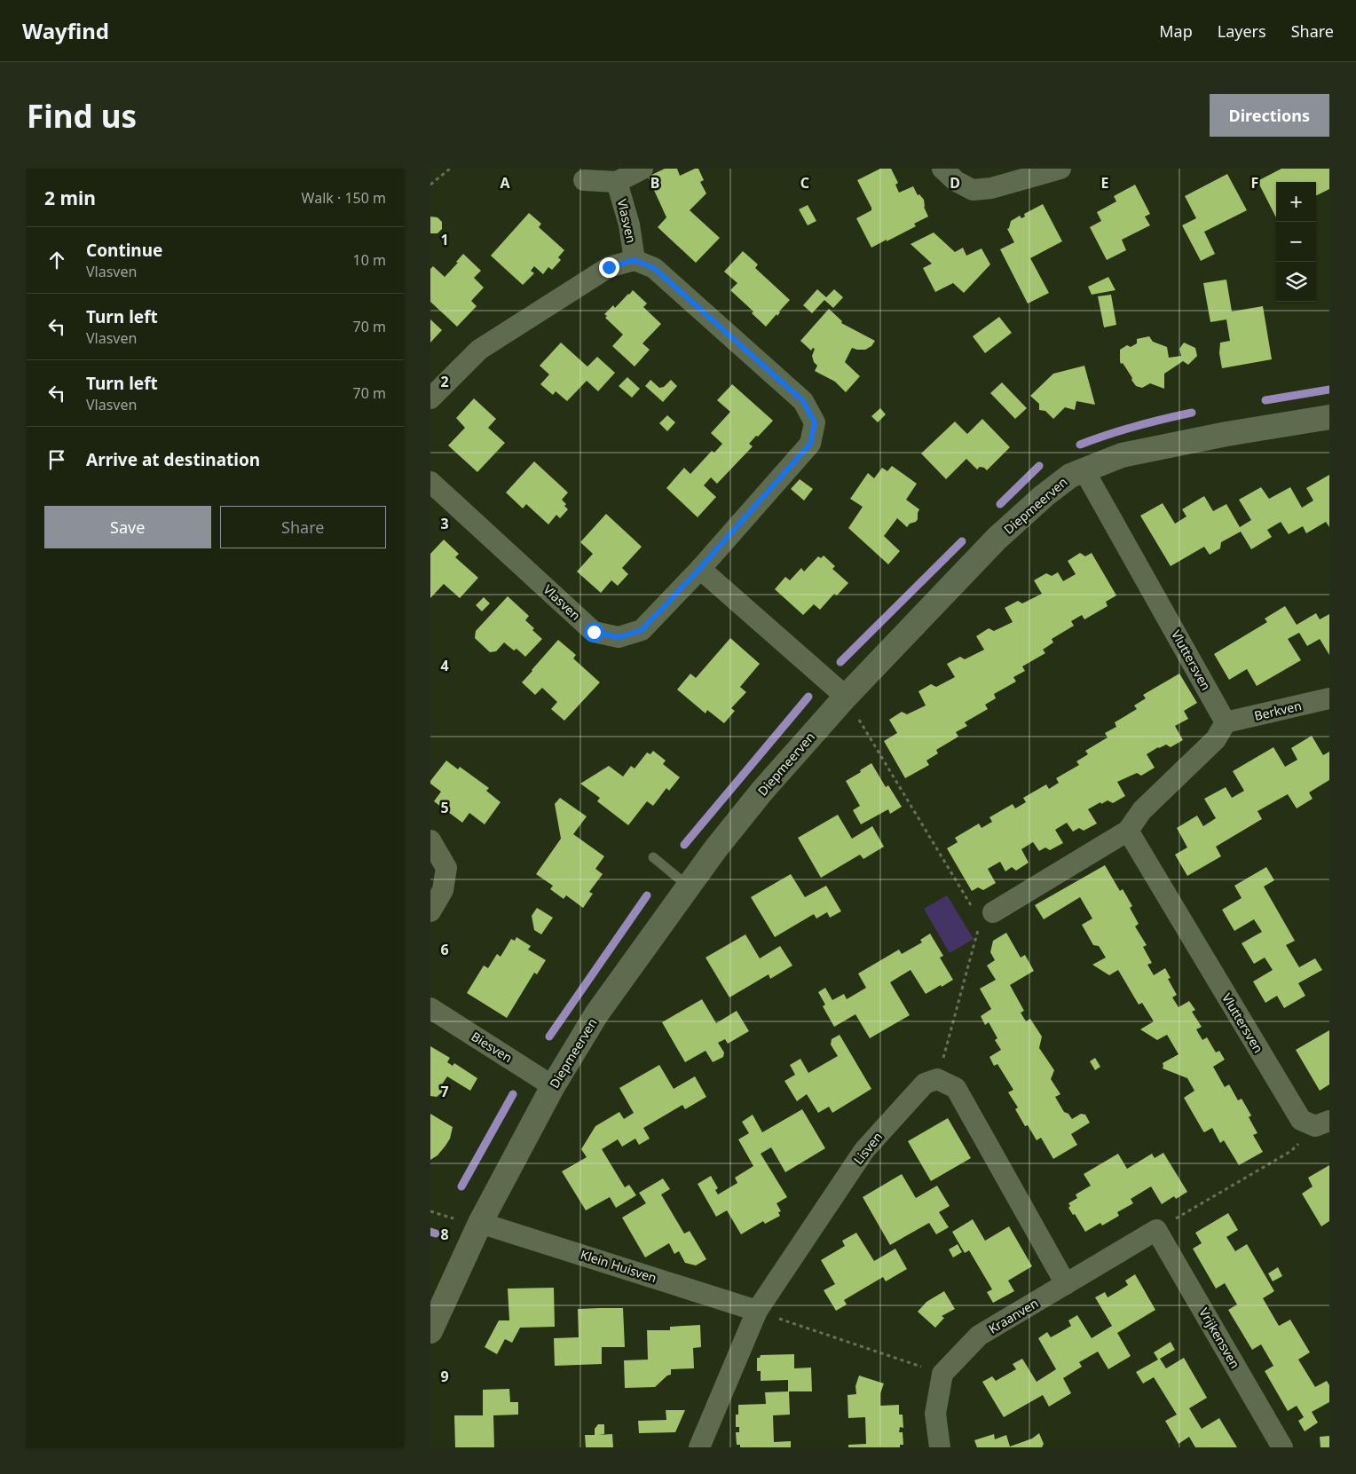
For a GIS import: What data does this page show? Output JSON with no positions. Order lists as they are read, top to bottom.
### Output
{
  "streets": {
    "street": [
      "Vlasven",
      "Diepmeerven",
      "Vluttersven",
      "Berkven",
      "Biesven",
      "Lisven",
      "Klein Huisven",
      "Kraanven",
      "Vrijkensven"
    ]
  },
  "crossings": [
    ["Diepmeerven", "Vluttersven"],
    ["Diepmeerven", "Biesven"],
    ["Diepmeerven", "Klein Huisven"],
    ["Vluttersven", "Berkven"],
    ["Lisven", "Klein Huisven"],
    ["Kraanven", "Vrijkensven"]
  ],
  "page": {
    "header": "Wayfind",
    "nav": ["Map", "Layers", "Share"],
    "buttons": [
      "Directions",
      ["Save", "Share"]
    ],
    "title": "Find us",
    "heading": ["2 min", "Walk · 150 m"],
    "map_buttons": ["+", "−"],
    "list": [
      ["Continue", "Vlasven", "10 m"],
      ["Turn left", "Vlasven", "70 m"],
      ["Turn left", "Vlasven", "70 m"],
      "Arrive at destination"
    ]
  },
  "grid": {
    "columns": [
      "A",
      "B",
      "C",
      "D",
      "E",
      "F"
    ],
    "rows": [
      "1",
      "2",
      "3",
      "4",
      "5",
      "6",
      "7",
      "8",
      "9"
    ]
  }
}
